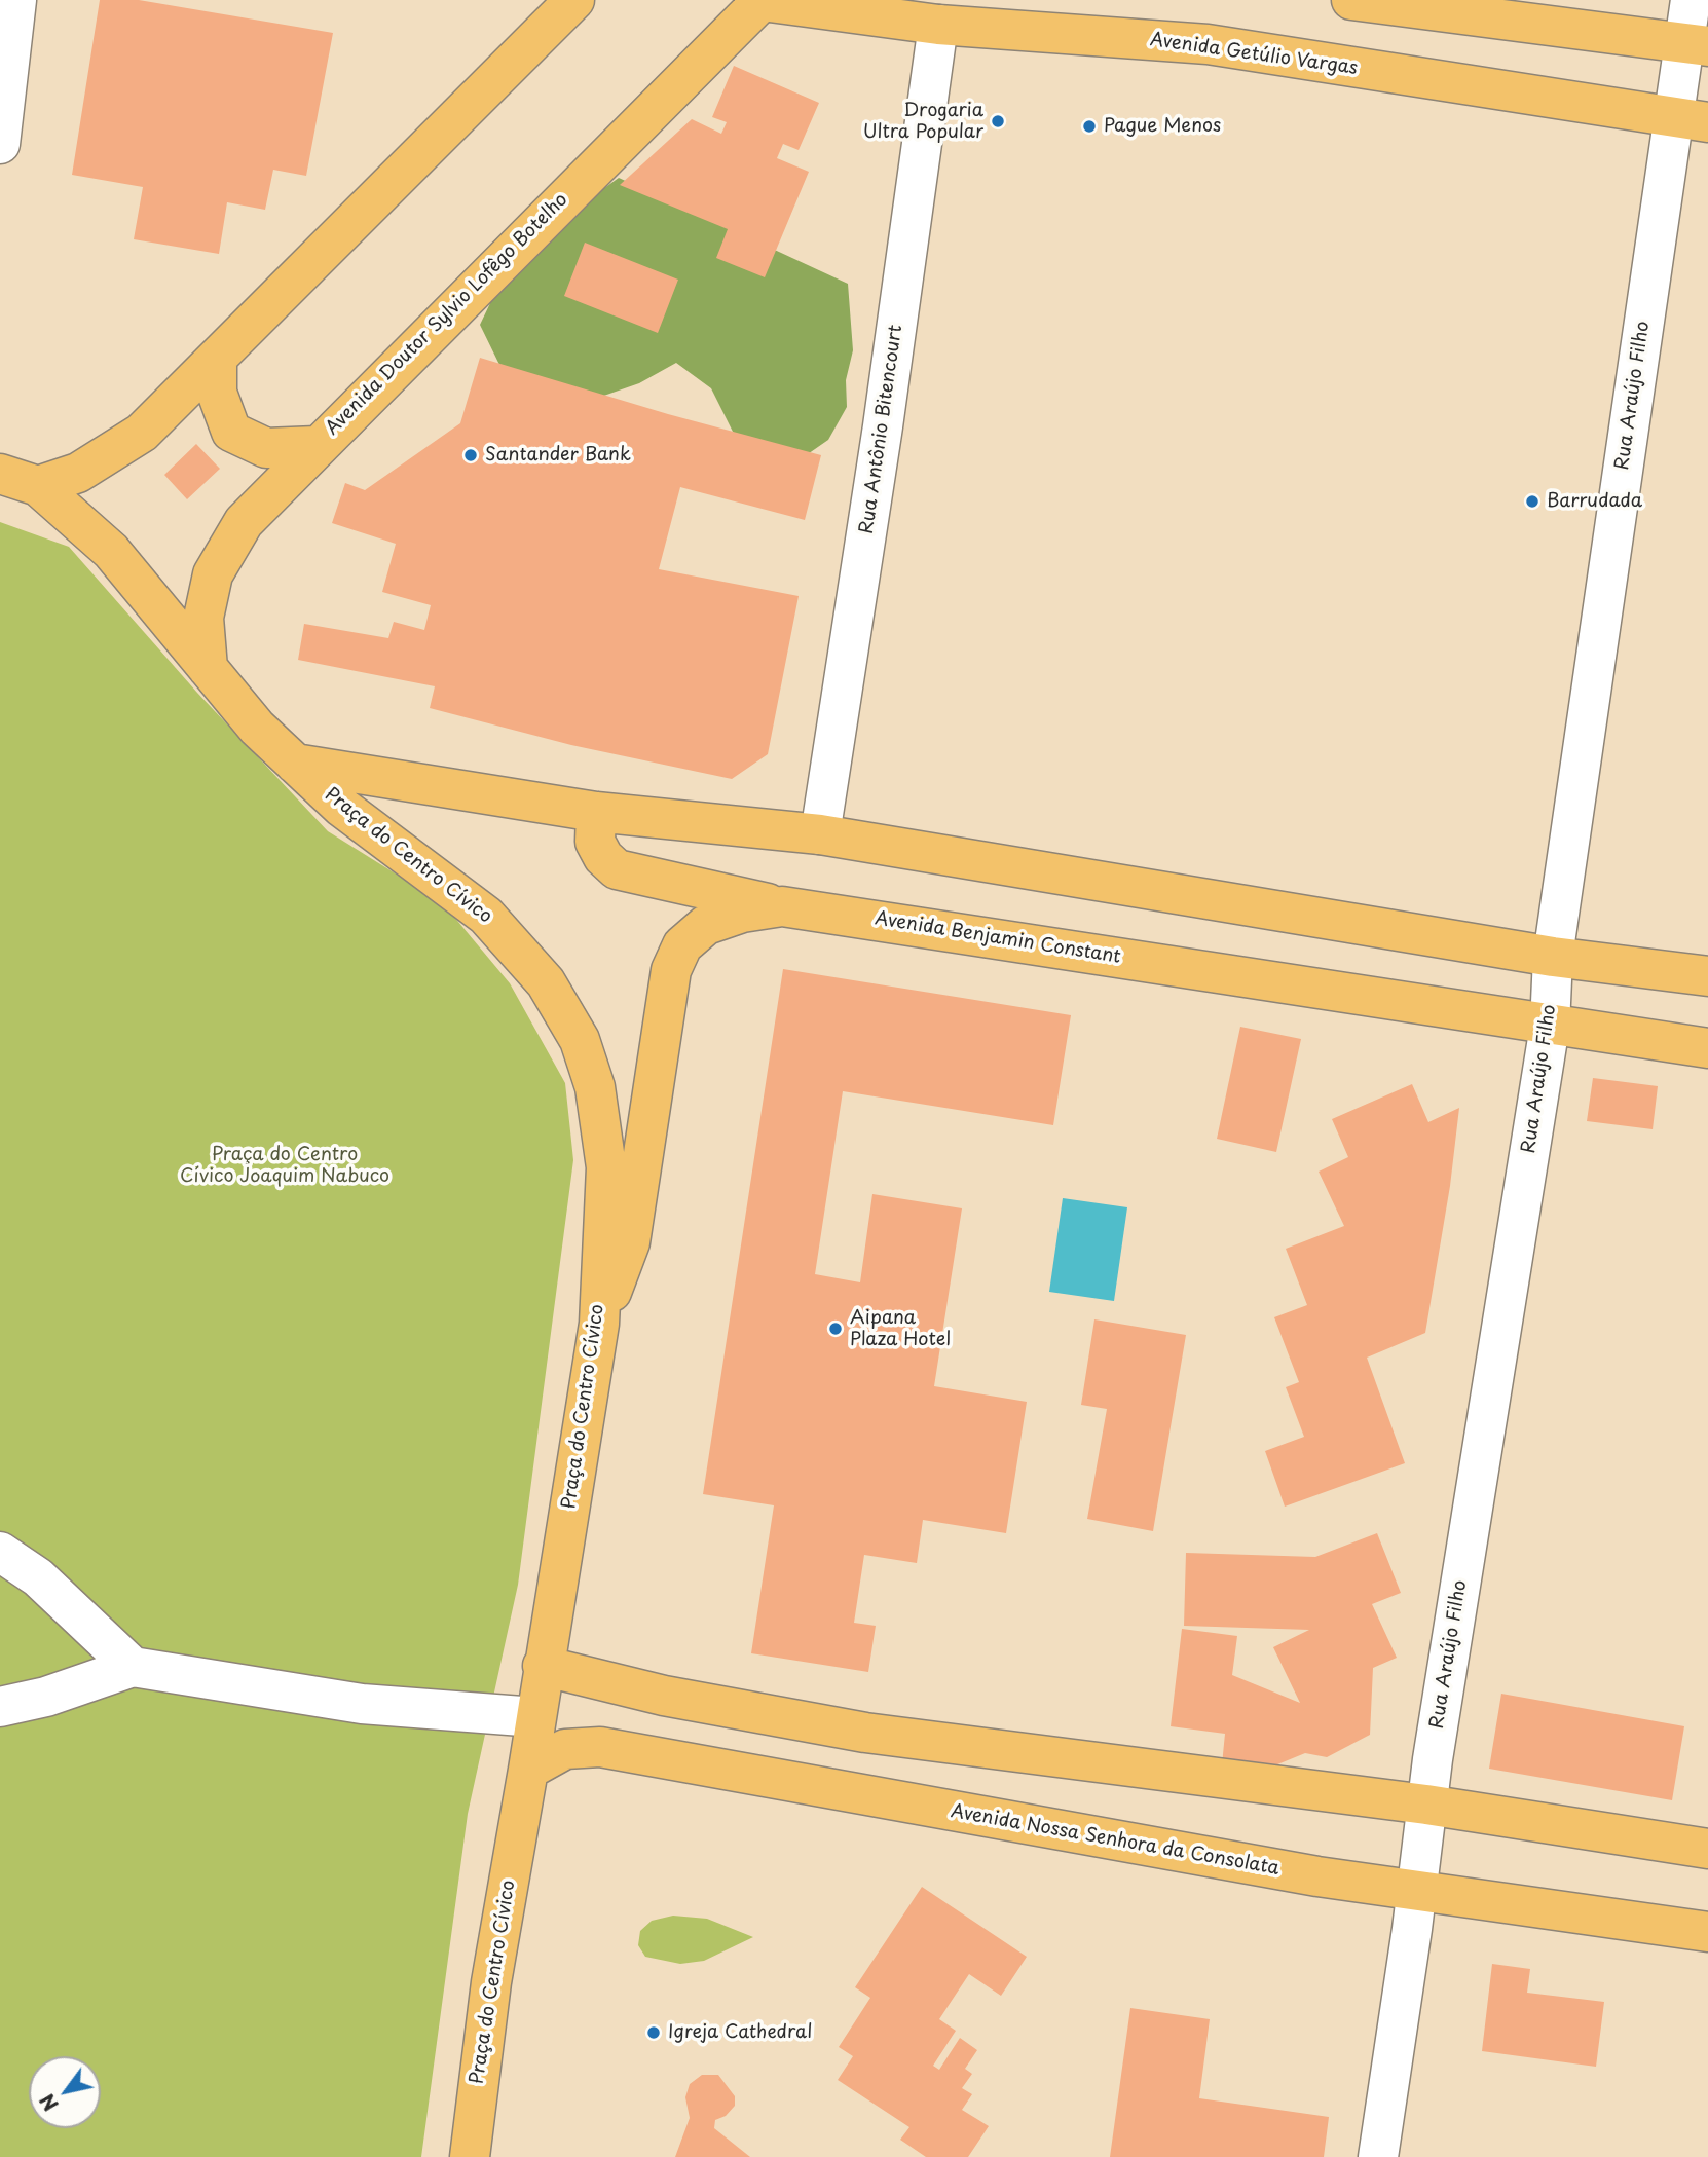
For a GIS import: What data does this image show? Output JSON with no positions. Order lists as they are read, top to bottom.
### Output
{
  "streets": {
    "main road": [
      "Avenida Getúlio Vargas",
      "Avenida Doutor Sylvio Lofêgo Botelho",
      "Praça do Centro Cívico",
      "Avenida Benjamin Constant",
      "Avenida Nossa Senhora da Consolata"
    ],
    "street": ["Rua Araújo Filho", "Rua Antônio Bitencourt"]
  },
  "crossings": [
    ["Avenida Getúlio Vargas", "Avenida Doutor Sylvio Lofêgo Botelho"],
    ["Avenida Getúlio Vargas", "Rua Araújo Filho"],
    ["Avenida Getúlio Vargas", "Rua Antônio Bitencourt"],
    ["Avenida Doutor Sylvio Lofêgo Botelho", "Praça do Centro Cívico"],
    ["Rua Araújo Filho", "Avenida Benjamin Constant"],
    ["Rua Araújo Filho", "Avenida Nossa Senhora da Consolata"],
    ["Praça do Centro Cívico", "Avenida Benjamin Constant"],
    ["Praça do Centro Cívico", "Avenida Nossa Senhora da Consolata"]
  ],
  "parks": ["Praça do Centro Cívico Joaquim Nabuco"],
  "places": [
    "Drogaria Ultra Popular",
    "Pague Menos",
    "Santander Bank",
    "Barrudada",
    "Aipana Plaza Hotel",
    "Igreja Cathedral"
  ],
  "north": "bottom left"
}
